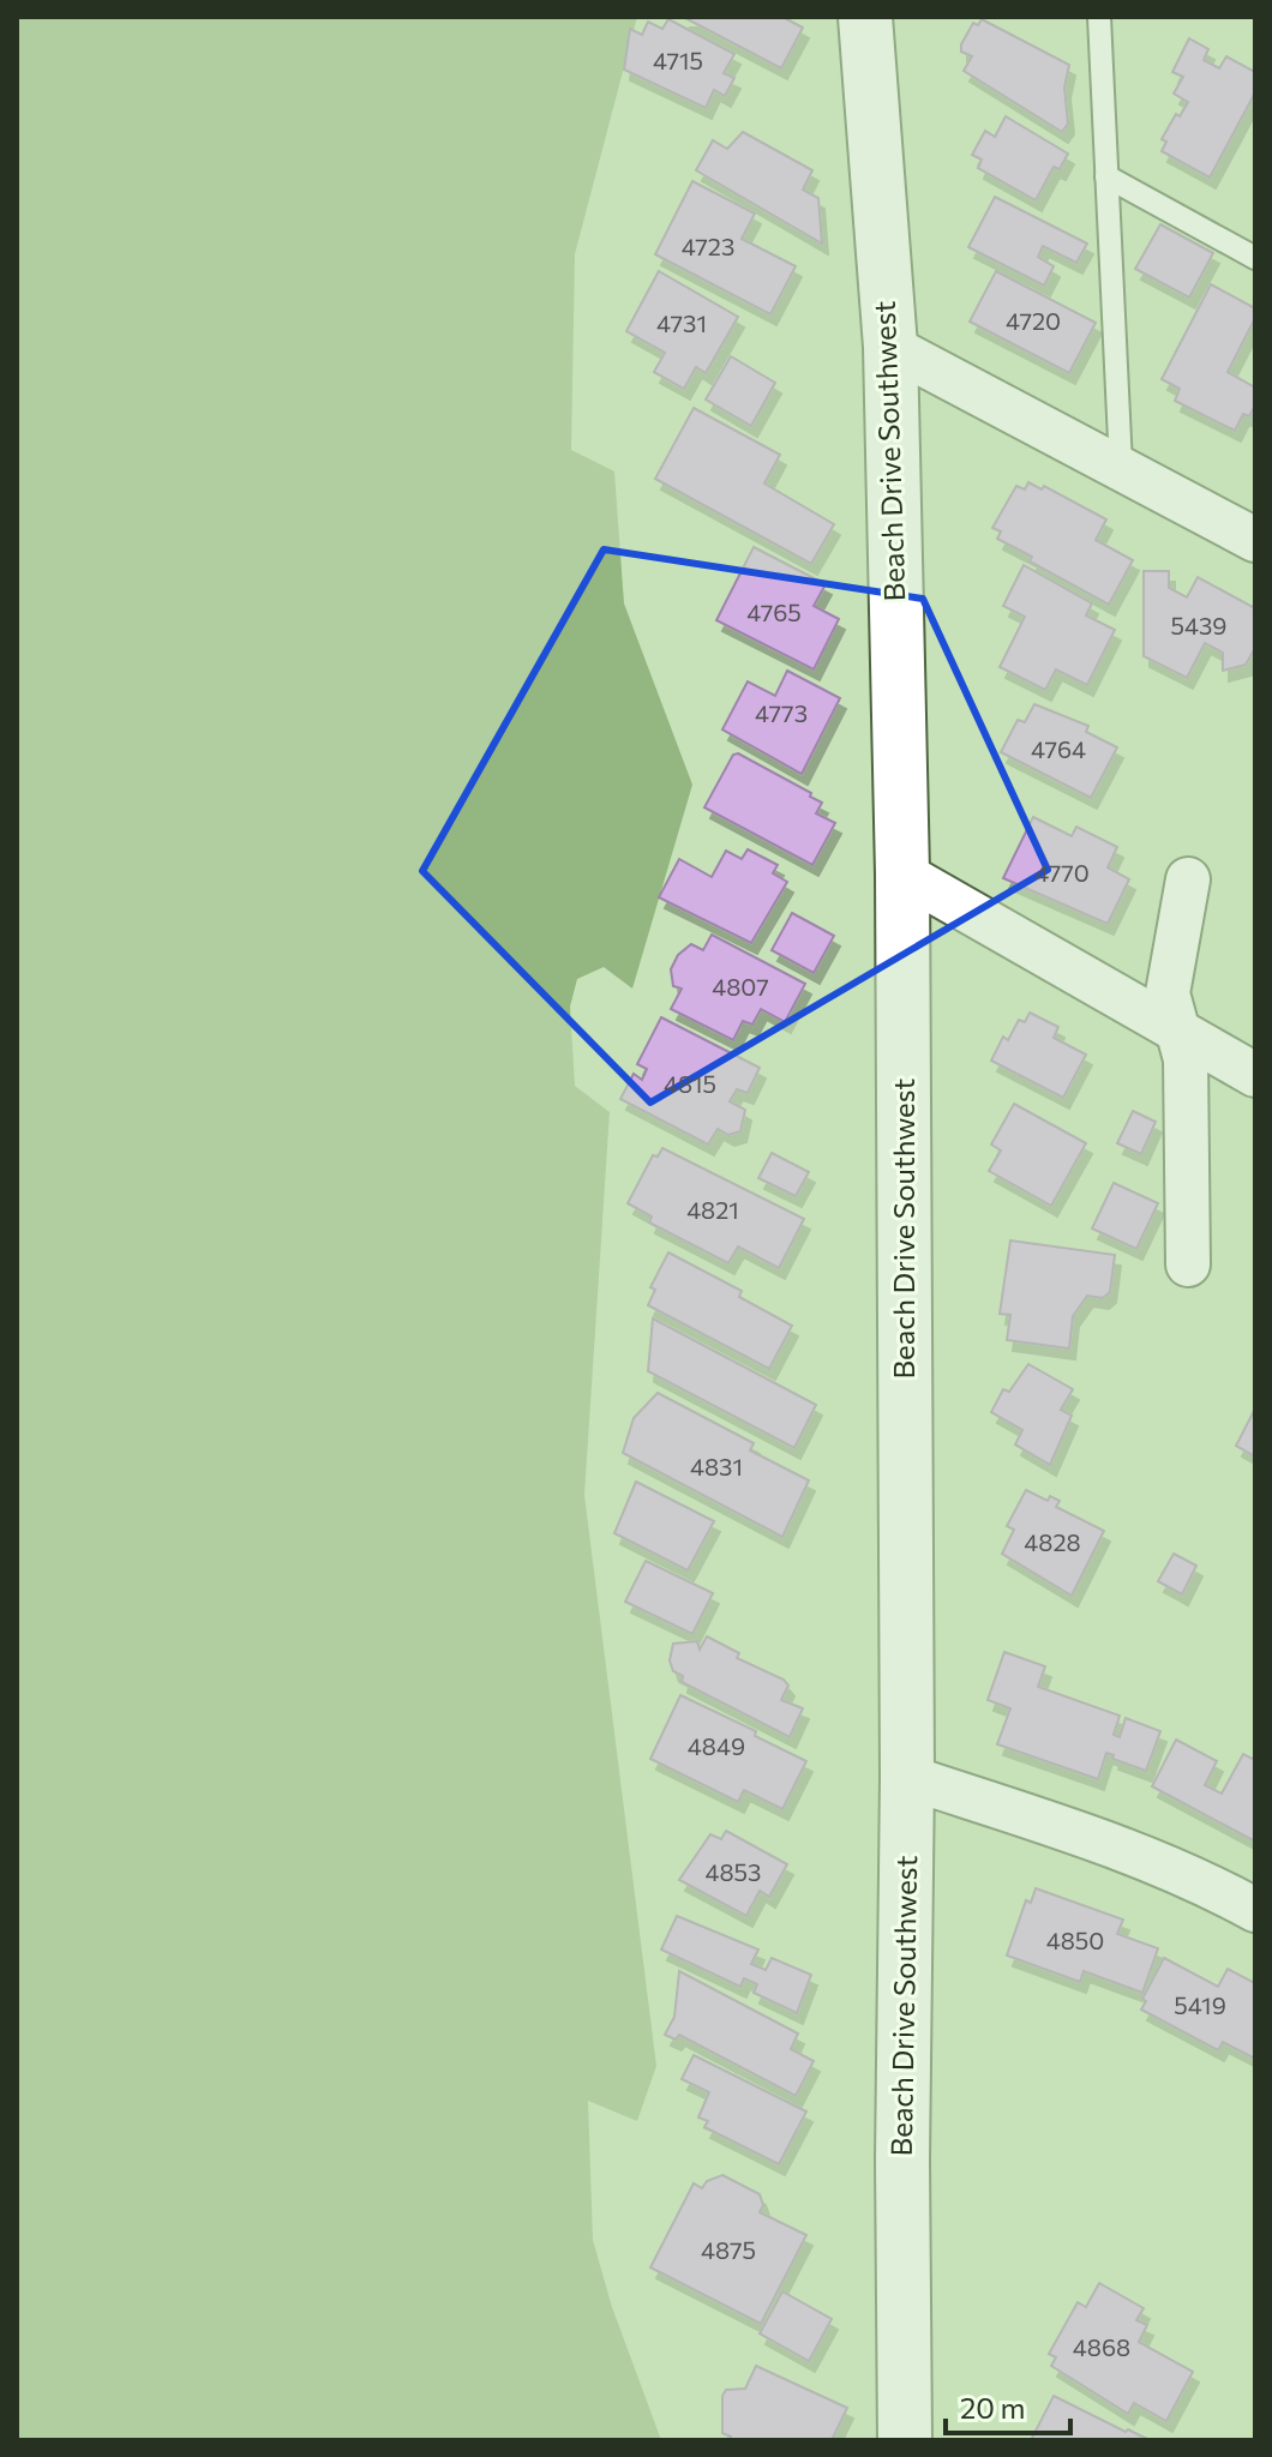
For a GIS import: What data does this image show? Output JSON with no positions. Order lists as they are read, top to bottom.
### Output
{
  "streets": {
    "main road": ["Beach Drive Southwest"]
  },
  "house_numbers": [
    "4715",
    "4723",
    "4720",
    "4731",
    "4765",
    "5439",
    "4773",
    "4764",
    "4770",
    "4807",
    "4815",
    "4821",
    "4831",
    "4828",
    "4849",
    "4853",
    "4850",
    "5419",
    "4875",
    "4868"
  ],
  "scale_bar": "20 m"
}
